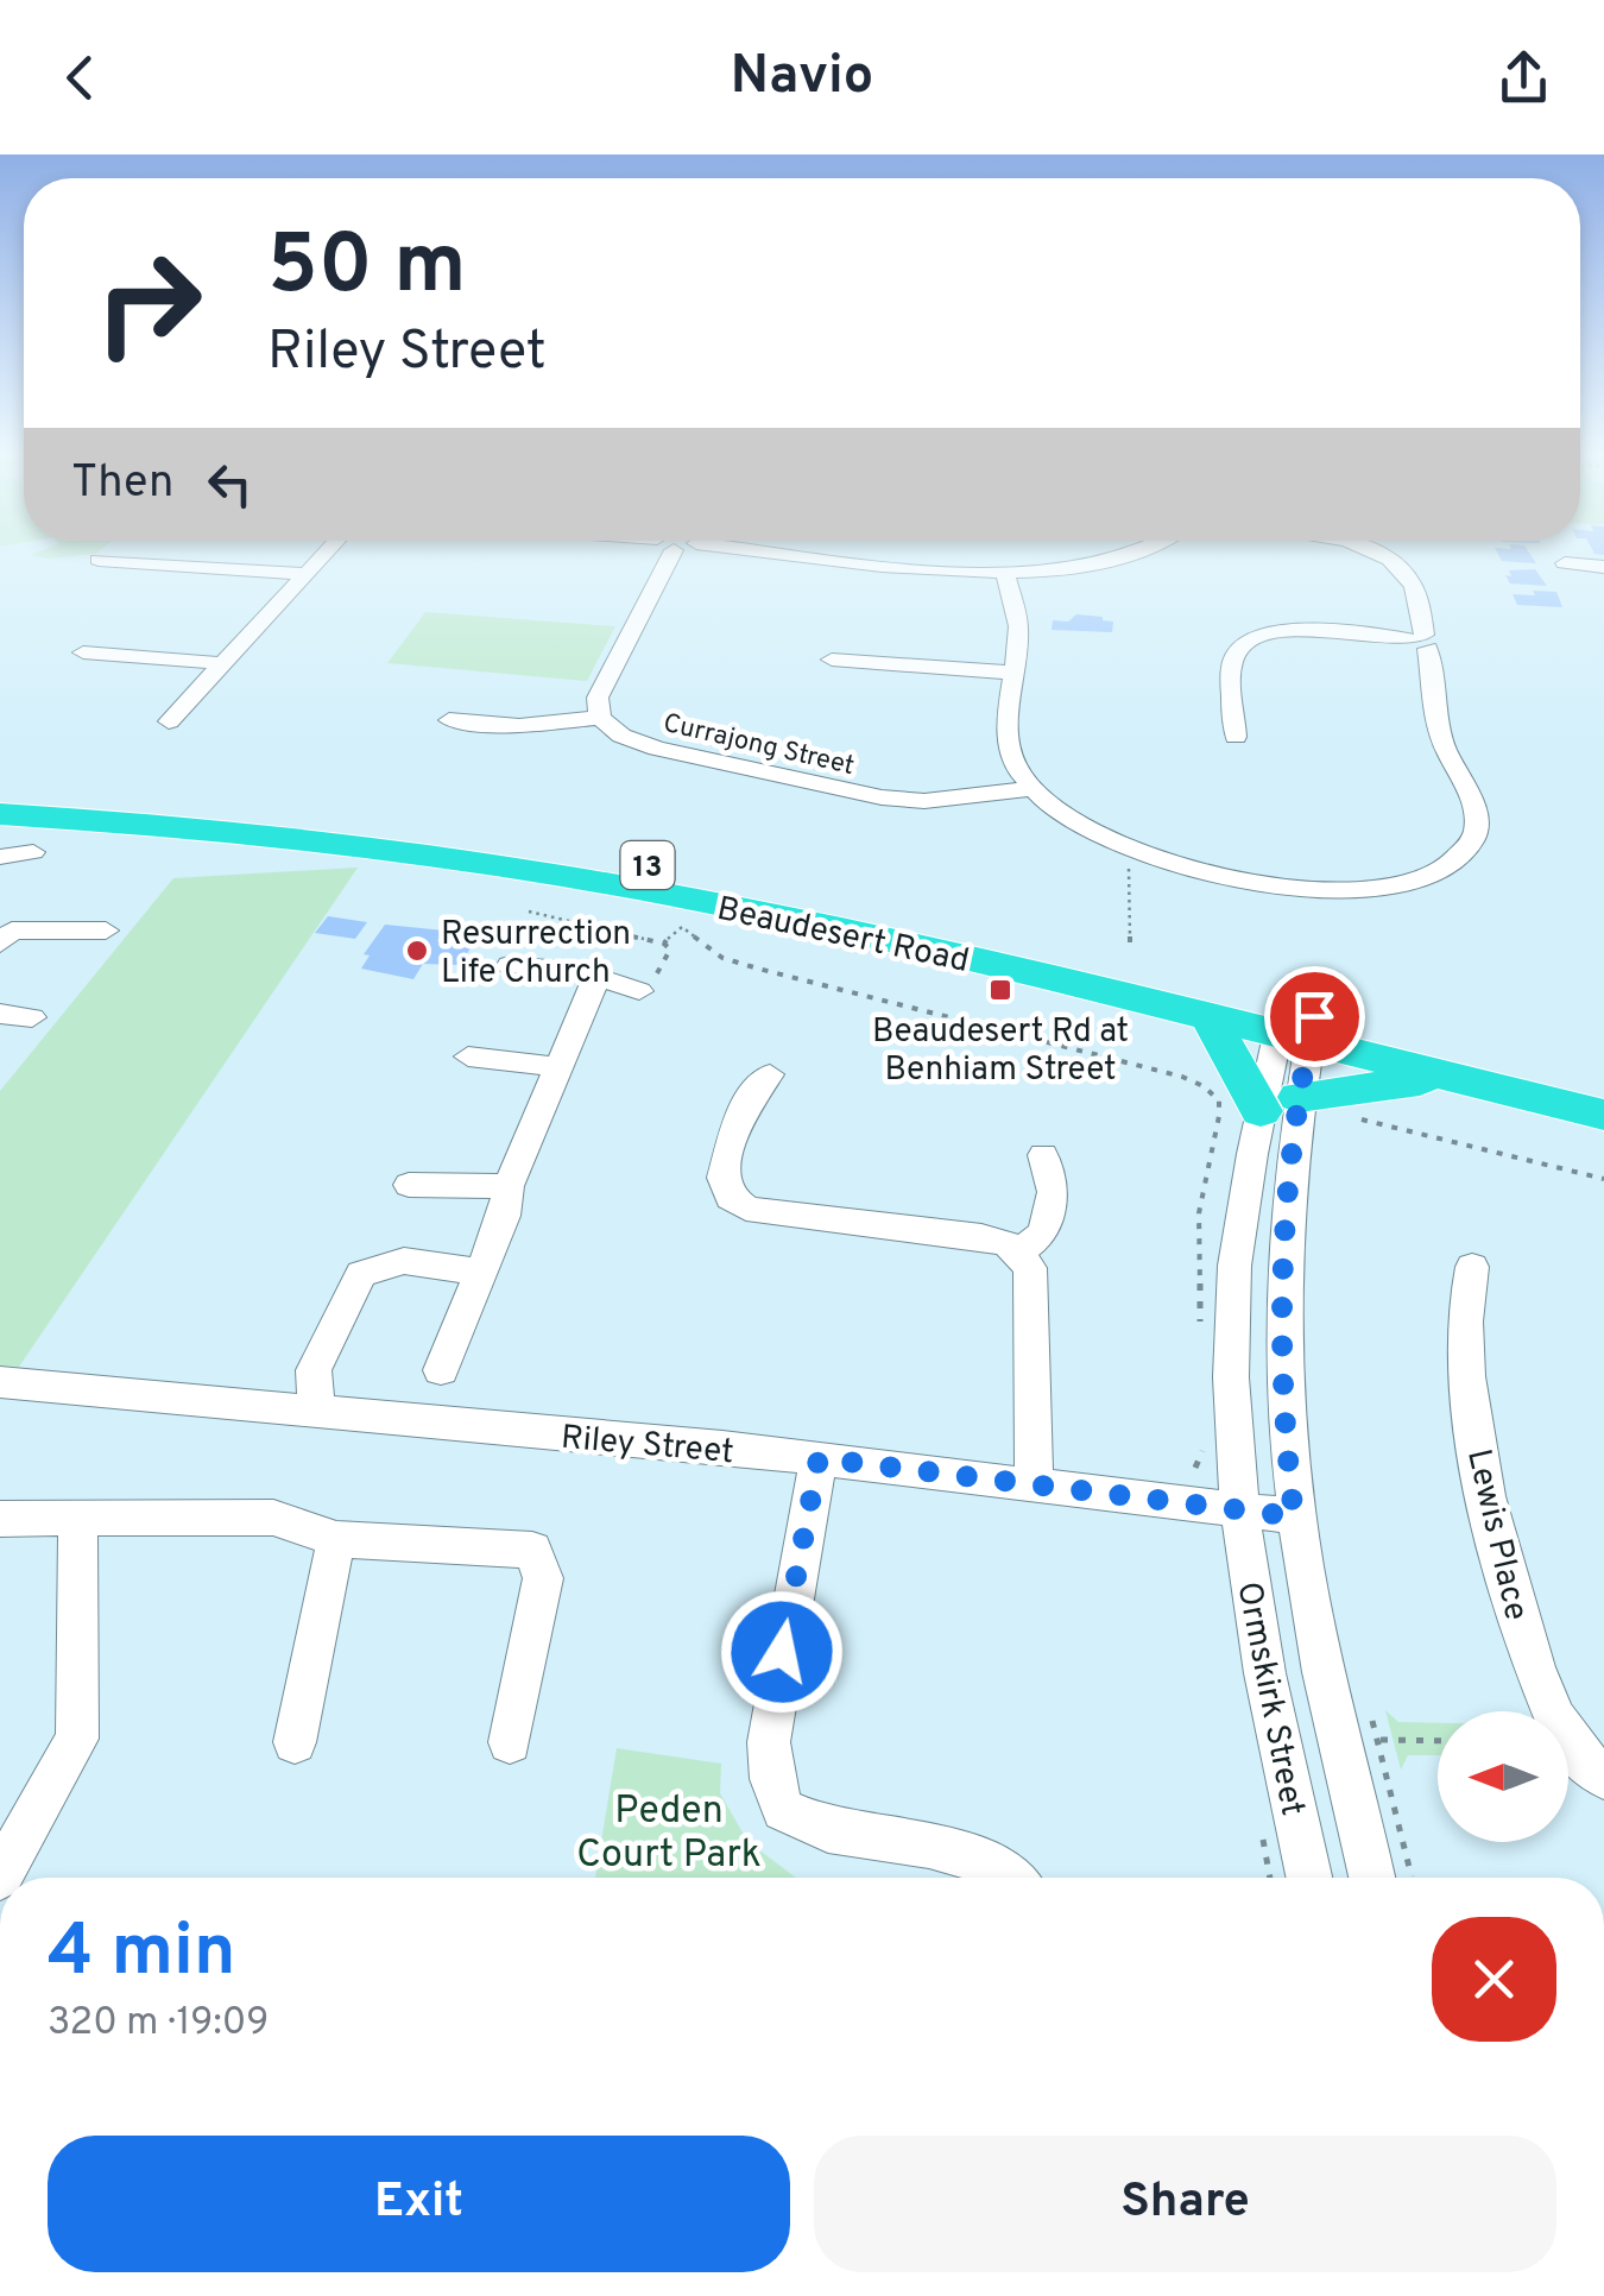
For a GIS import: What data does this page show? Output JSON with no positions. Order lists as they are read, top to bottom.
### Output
{
  "streets": {
    "highway": ["13", "Beaudesert Road"],
    "street": [
      "Currajong Street",
      "Riley Street",
      "Lewis Place",
      "Ormskirk Street"
    ]
  },
  "crossings": [
    ["Beaudesert Road", "Ormskirk Street"],
    ["Riley Street", "Ormskirk Street"]
  ],
  "parks": ["Peden Court Park"],
  "places": {
    "other": ["Resurrection Life Church"],
    "transit": ["Beaudesert Rd at Benhiam Street"]
  },
  "north": "left",
  "page": {
    "header": "Navio",
    "turn": ["50 m", "Riley Street"],
    "then": "Then",
    "heading": ["4 min", "320 m · 19:09"],
    "buttons": ["Exit", "Share"]
  }
}
